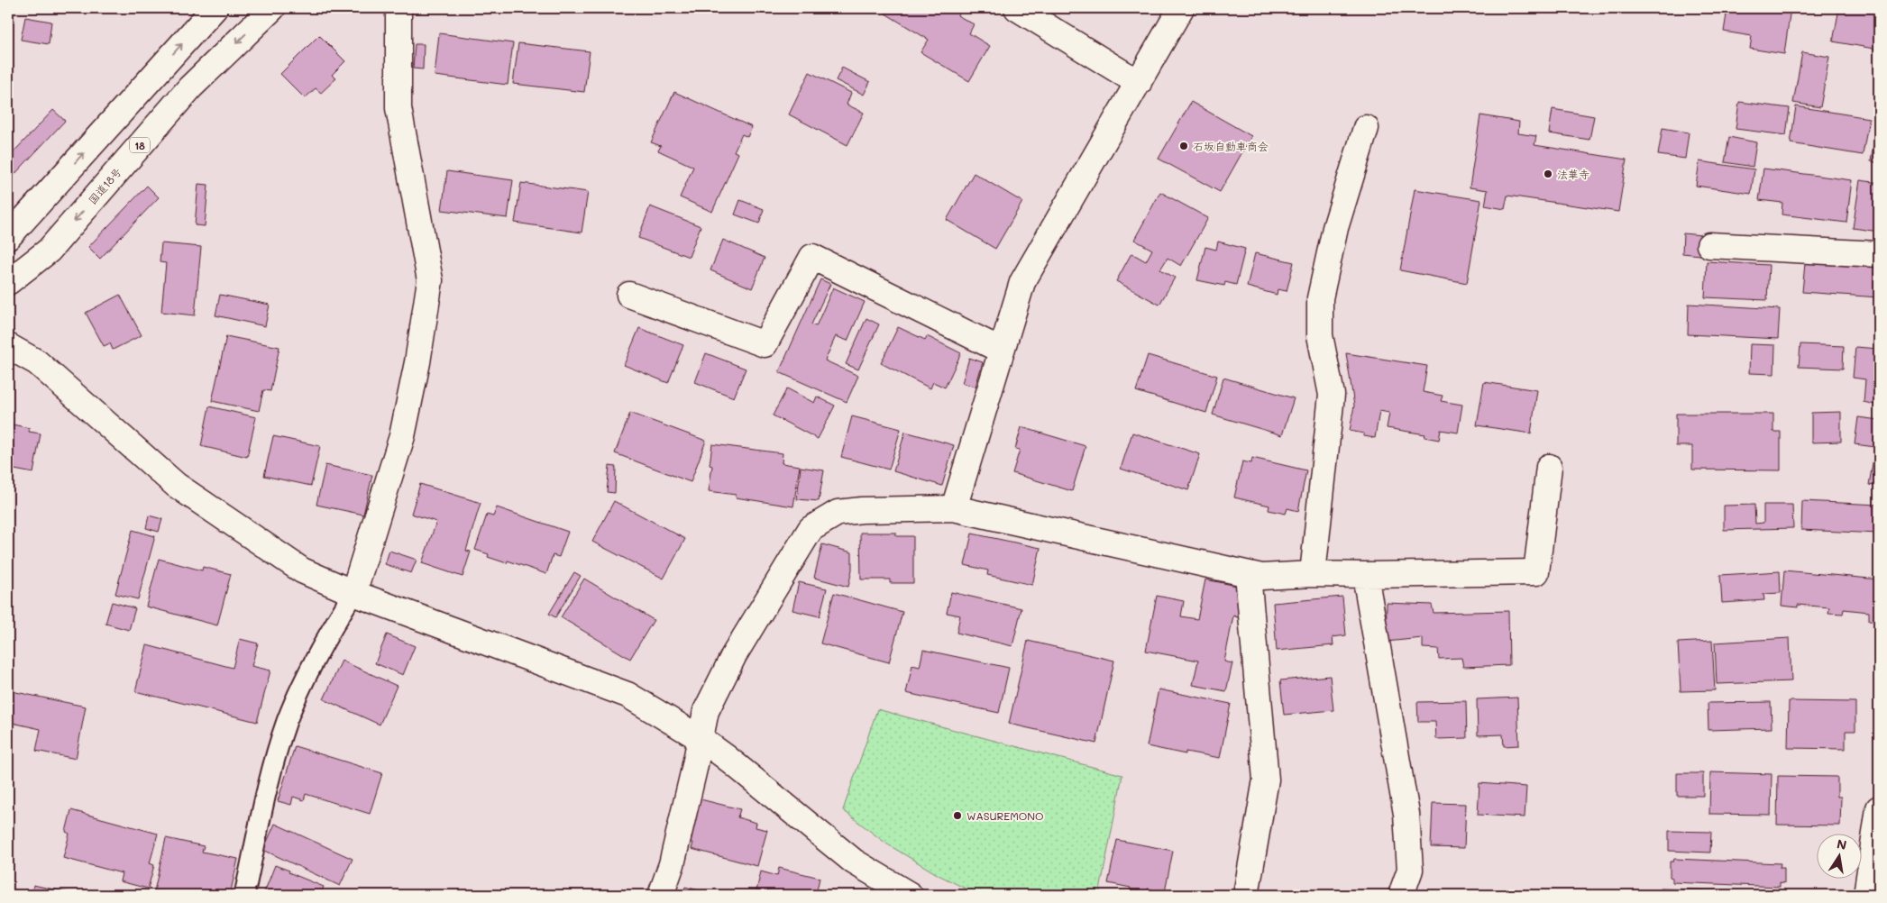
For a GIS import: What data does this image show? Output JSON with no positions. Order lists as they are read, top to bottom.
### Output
{
  "streets": {
    "main road": ["18", "国道18号"]
  },
  "places": ["石坂自動車商会", "法華寺", "WASUREMONO"],
  "north": "top"
}
